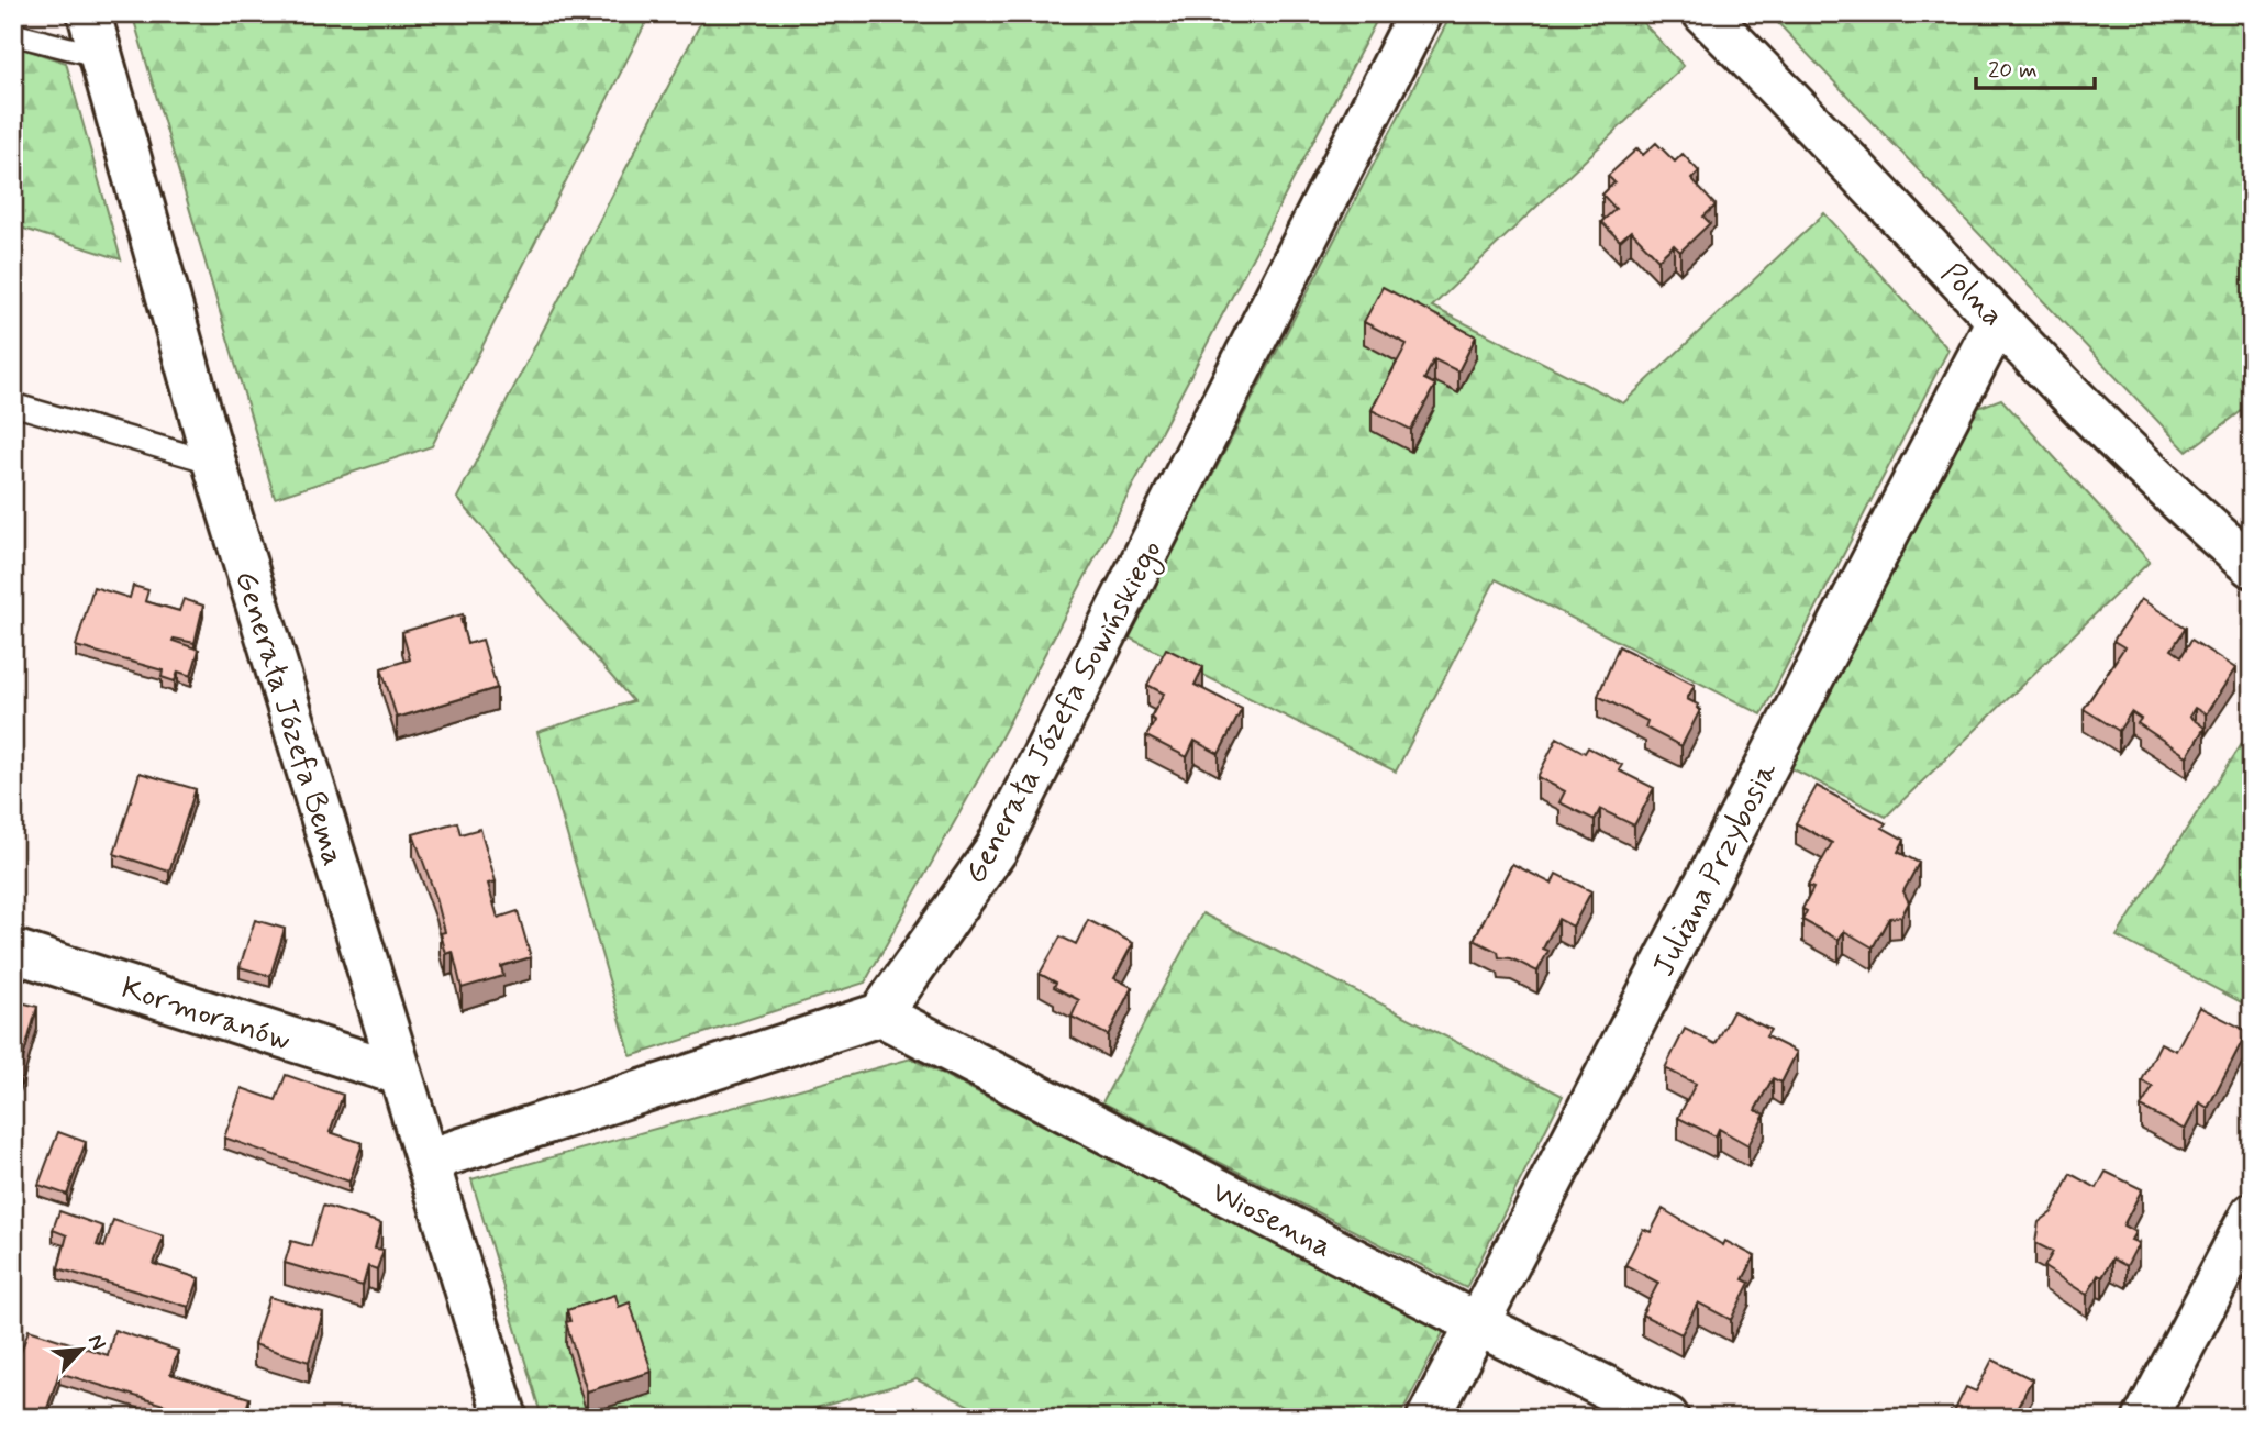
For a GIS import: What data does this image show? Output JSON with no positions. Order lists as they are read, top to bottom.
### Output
{
  "streets": {
    "street": [
      "Polna",
      "Generała Józefa Sowińskiego",
      "Generała Józefa Bema",
      "Juliana Przybosia",
      "Kormoranów",
      "Wiosenna"
    ]
  },
  "crossings": [
    ["Polna", "Juliana Przybosia"],
    ["Generała Józefa Sowińskiego", "Wiosenna"],
    ["Generała Józefa Bema", "Kormoranów"],
    ["Juliana Przybosia", "Wiosenna"]
  ],
  "scale_bar": "20 m",
  "north": "top right"
}
